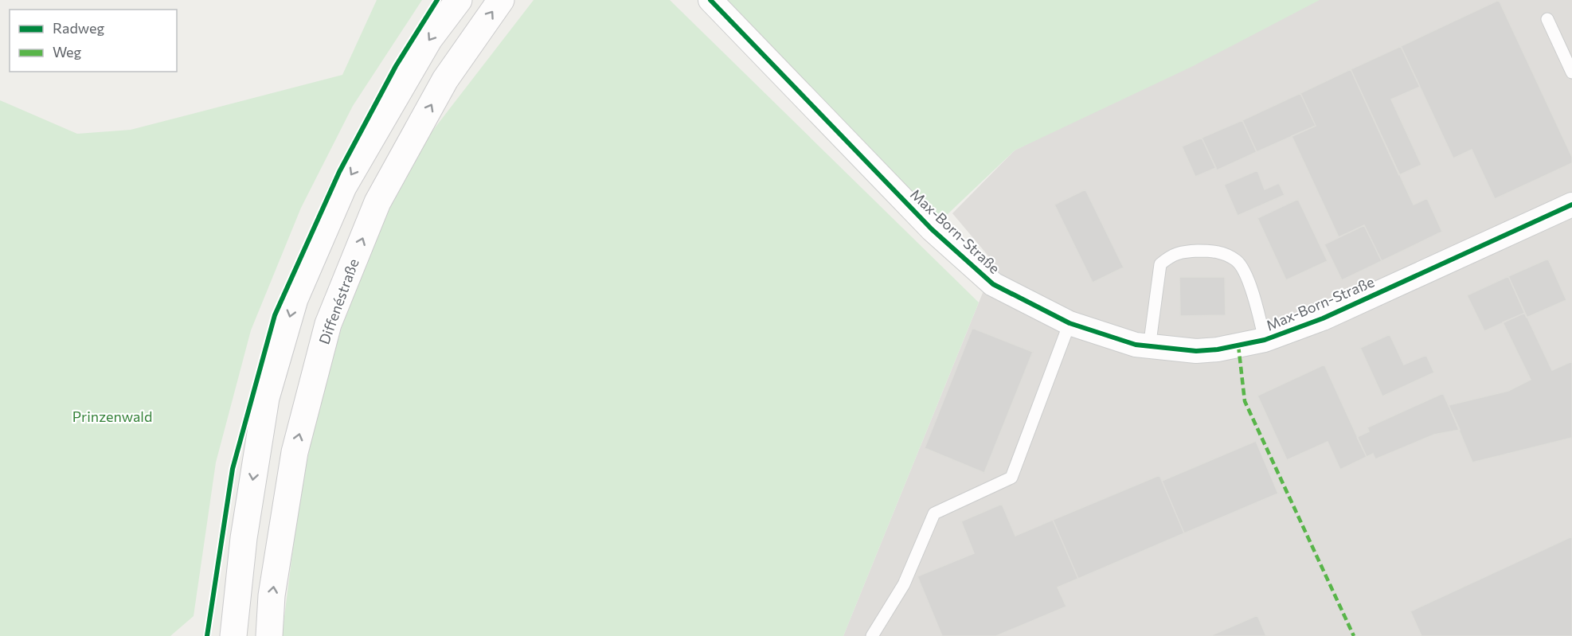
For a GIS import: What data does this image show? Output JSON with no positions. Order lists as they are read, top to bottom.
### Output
{
  "streets": {
    "main road": ["Diffenéstraße"],
    "street": ["Max-Born-Straße"]
  },
  "parks": ["Prinzenwald"],
  "legend": ["Radweg", "Weg"]
}
